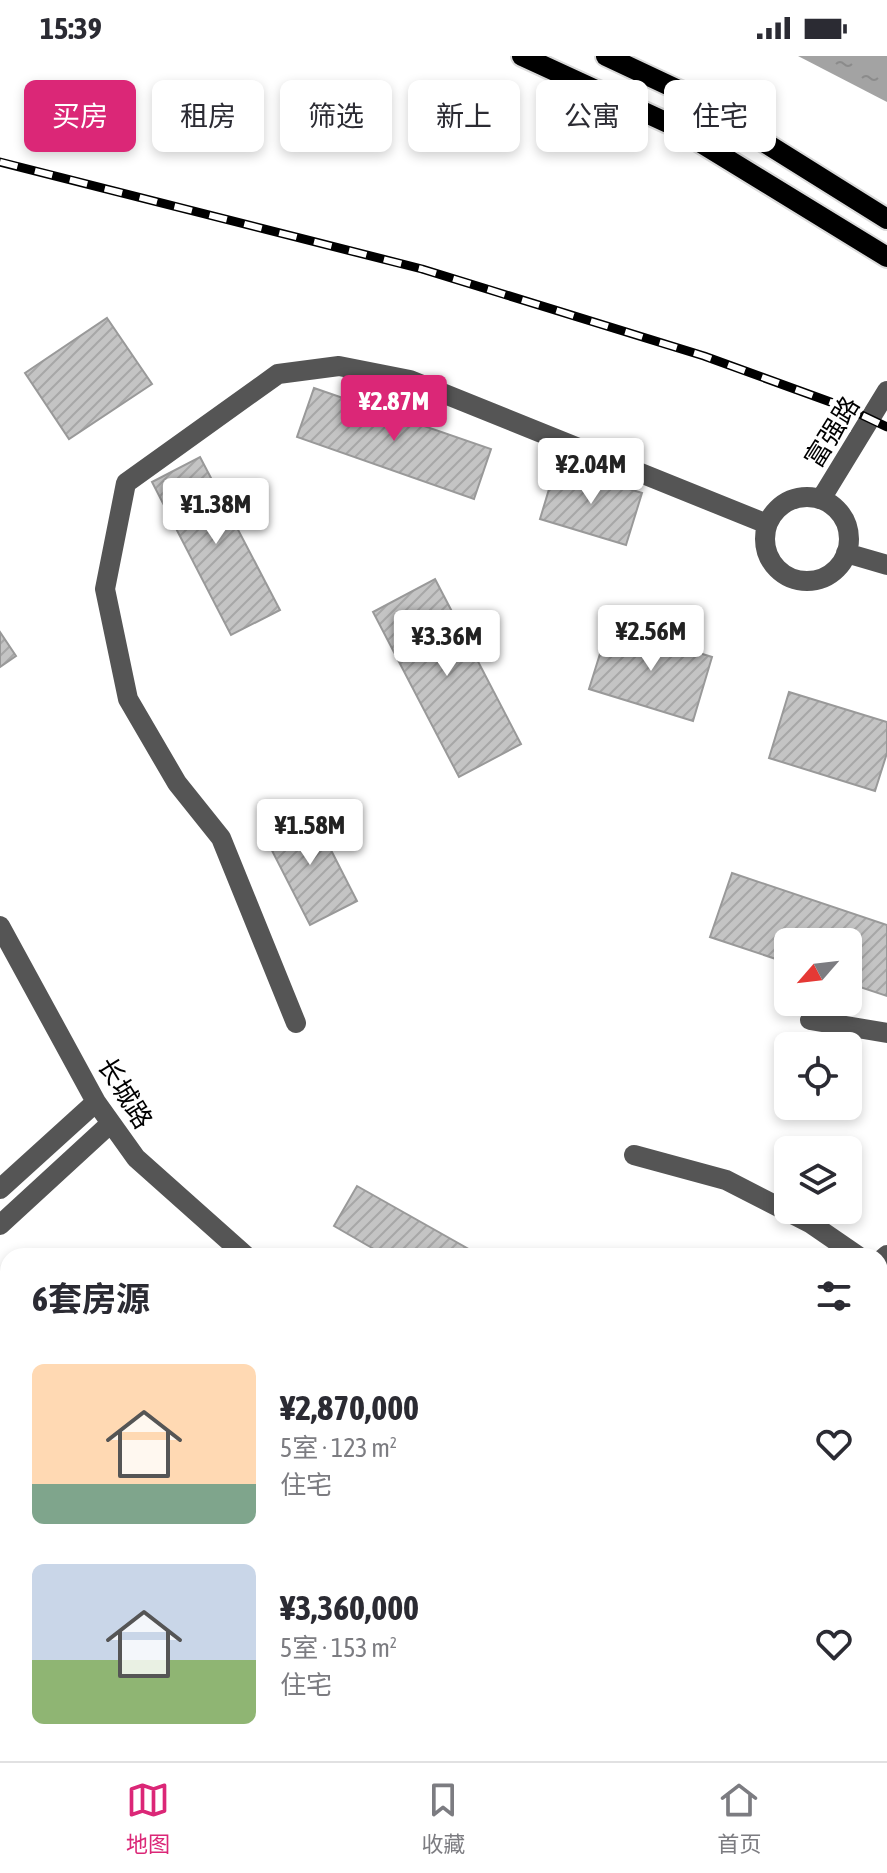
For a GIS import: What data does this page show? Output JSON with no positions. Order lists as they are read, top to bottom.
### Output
{
  "streets": {
    "street": ["富强路", "长城路"]
  },
  "north": "bottom left",
  "page": {
    "status": "15:39",
    "chip": [
      "买房",
      "租房",
      "筛选",
      "新上",
      "公寓",
      "住宅"
    ],
    "price": [
      "¥2.87M",
      "¥2.04M",
      "¥1.38M",
      "¥2.56M",
      "¥3.36M",
      "¥1.58M"
    ],
    "heading": "6套房源",
    "list": [
      {
        "name": "¥2,870,000",
        "note": "5室 · 123 m² · 住宅"
      },
      {
        "name": "¥3,360,000",
        "note": "5室 · 153 m² · 住宅"
      }
    ],
    "tabs": ["地图", "收藏", "首页"]
  }
}
